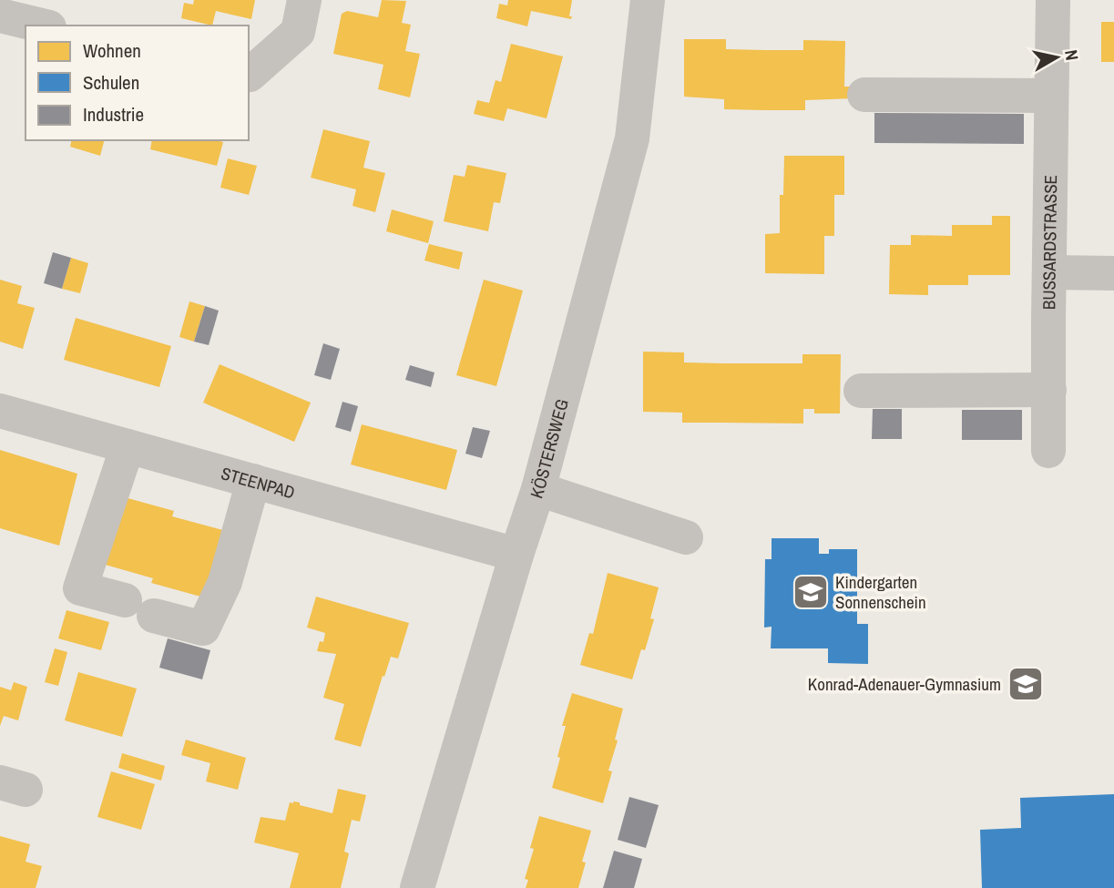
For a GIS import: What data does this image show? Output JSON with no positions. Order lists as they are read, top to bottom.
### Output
{
  "streets": {
    "street": ["BUSSARDSTRASSE", "KÖSTERSWEG", "STEENPAD"]
  },
  "crossings": [
    ["KÖSTERSWEG", "STEENPAD"]
  ],
  "places": {
    "school or university": ["Kindergarten Sonnenschein", "Konrad-Adenauer-Gymnasium"]
  },
  "legend": ["Wohnen", "Schulen", "Industrie"],
  "north": "right"
}
